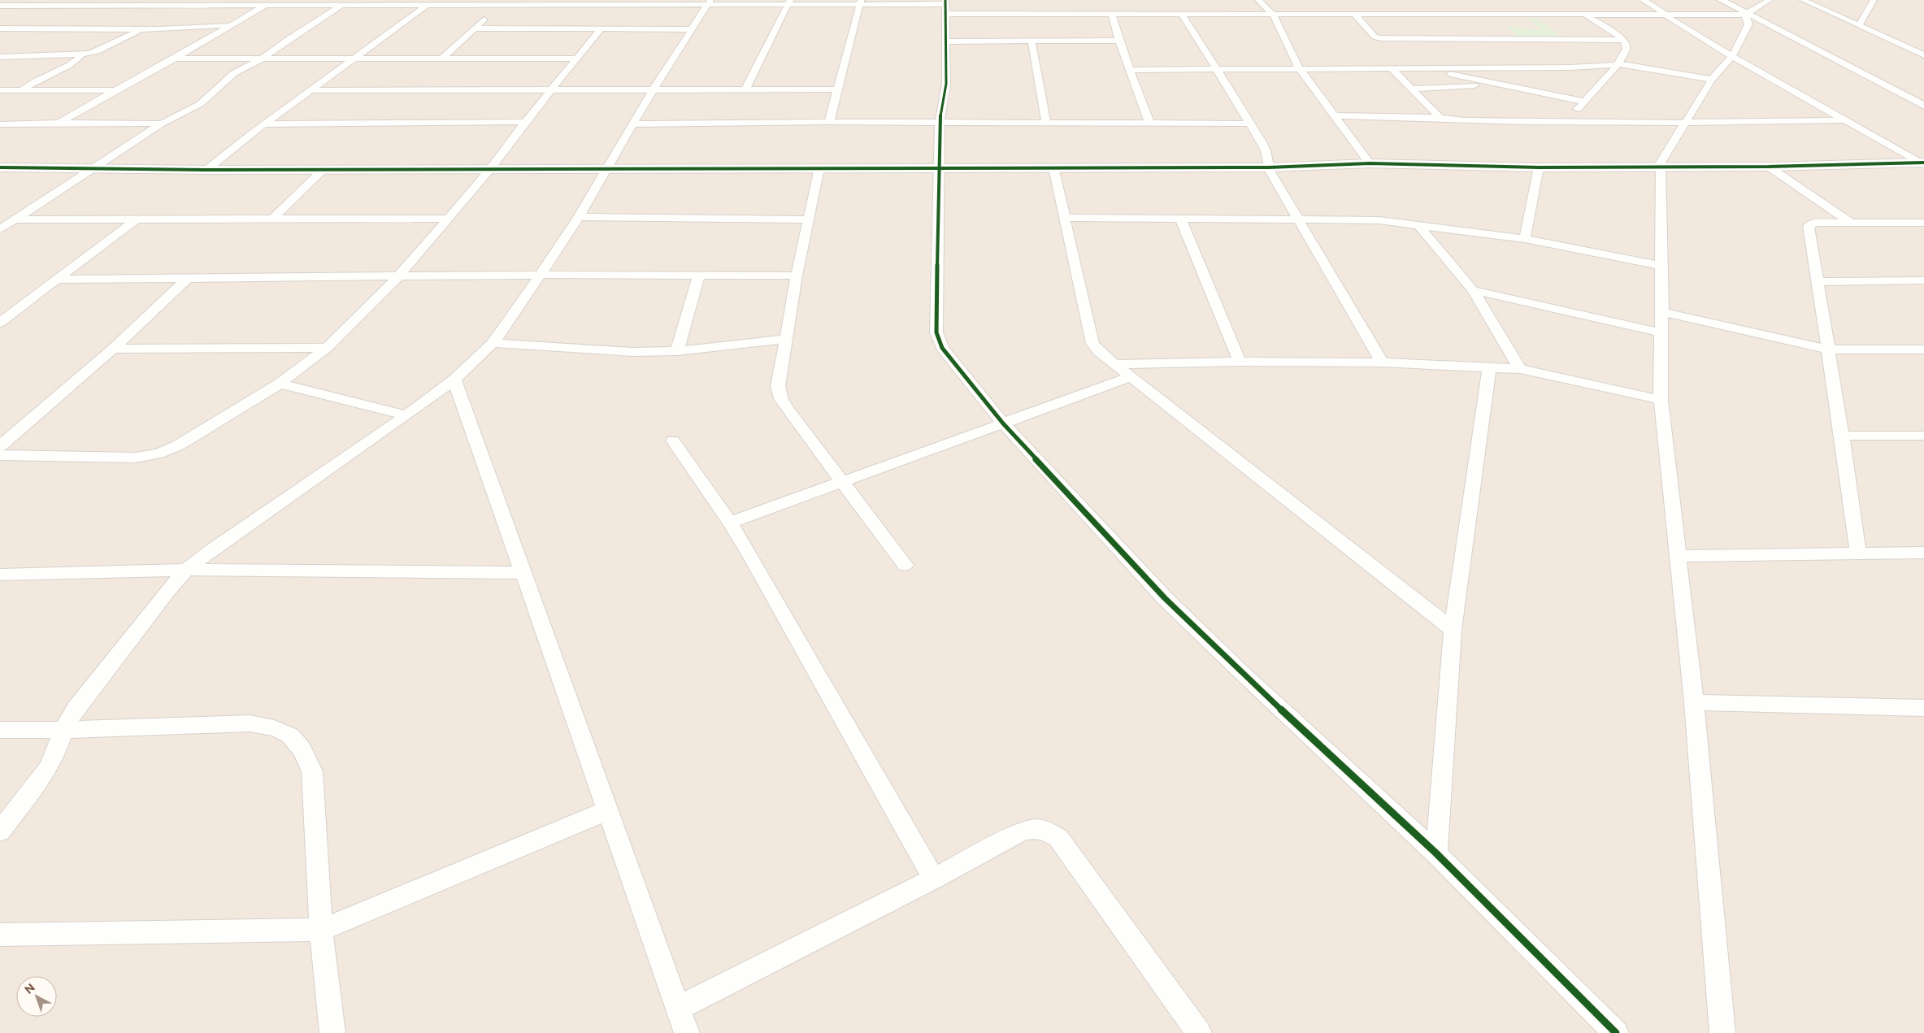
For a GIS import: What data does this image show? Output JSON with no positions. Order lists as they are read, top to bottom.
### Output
{
  "north": "top left"
}
